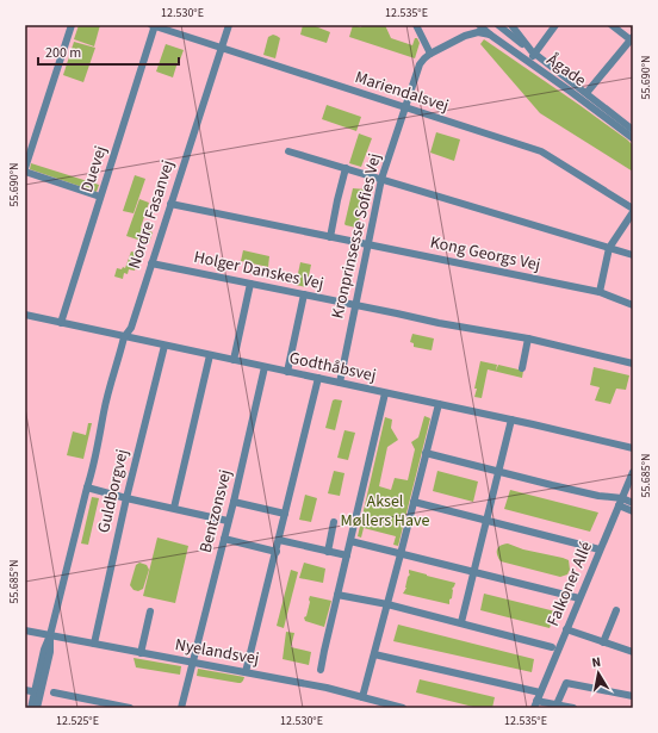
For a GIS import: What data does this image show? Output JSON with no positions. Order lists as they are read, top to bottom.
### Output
{
  "streets": {
    "street": [
      "Ågade",
      "Mariendalsvej",
      "Duevej",
      "Nordre Fasanvej",
      "Kronprinsesse Sofies Vej",
      "Kong Georgs Vej",
      "Holger Danskes Vej",
      "Godthåbsvej",
      "Guldborgvej",
      "Bentzonsvej",
      "Falkoner Allé",
      "Nyelandsvej"
    ]
  },
  "crossings": [
    ["Mariendalsvej", "Duevej"],
    ["Mariendalsvej", "Nordre Fasanvej"],
    ["Mariendalsvej", "Kronprinsesse Sofies Vej"],
    ["Duevej", "Godthåbsvej"],
    ["Nordre Fasanvej", "Kong Georgs Vej"],
    ["Nordre Fasanvej", "Holger Danskes Vej"],
    ["Nordre Fasanvej", "Godthåbsvej"],
    ["Nordre Fasanvej", "Nyelandsvej"],
    ["Kronprinsesse Sofies Vej", "Kong Georgs Vej"],
    ["Kronprinsesse Sofies Vej", "Holger Danskes Vej"],
    ["Kronprinsesse Sofies Vej", "Godthåbsvej"],
    ["Godthåbsvej", "Guldborgvej"],
    ["Godthåbsvej", "Bentzonsvej"],
    ["Guldborgvej", "Nyelandsvej"],
    ["Bentzonsvej", "Nyelandsvej"]
  ],
  "parks": ["Aksel Møllers Have"],
  "scale_bar": "200 m",
  "north": "top",
  "coordinates": [
    "12.530°E",
    "12.535°E",
    "55.690°N",
    "55.685°N",
    "12.525°E"
  ]
}
